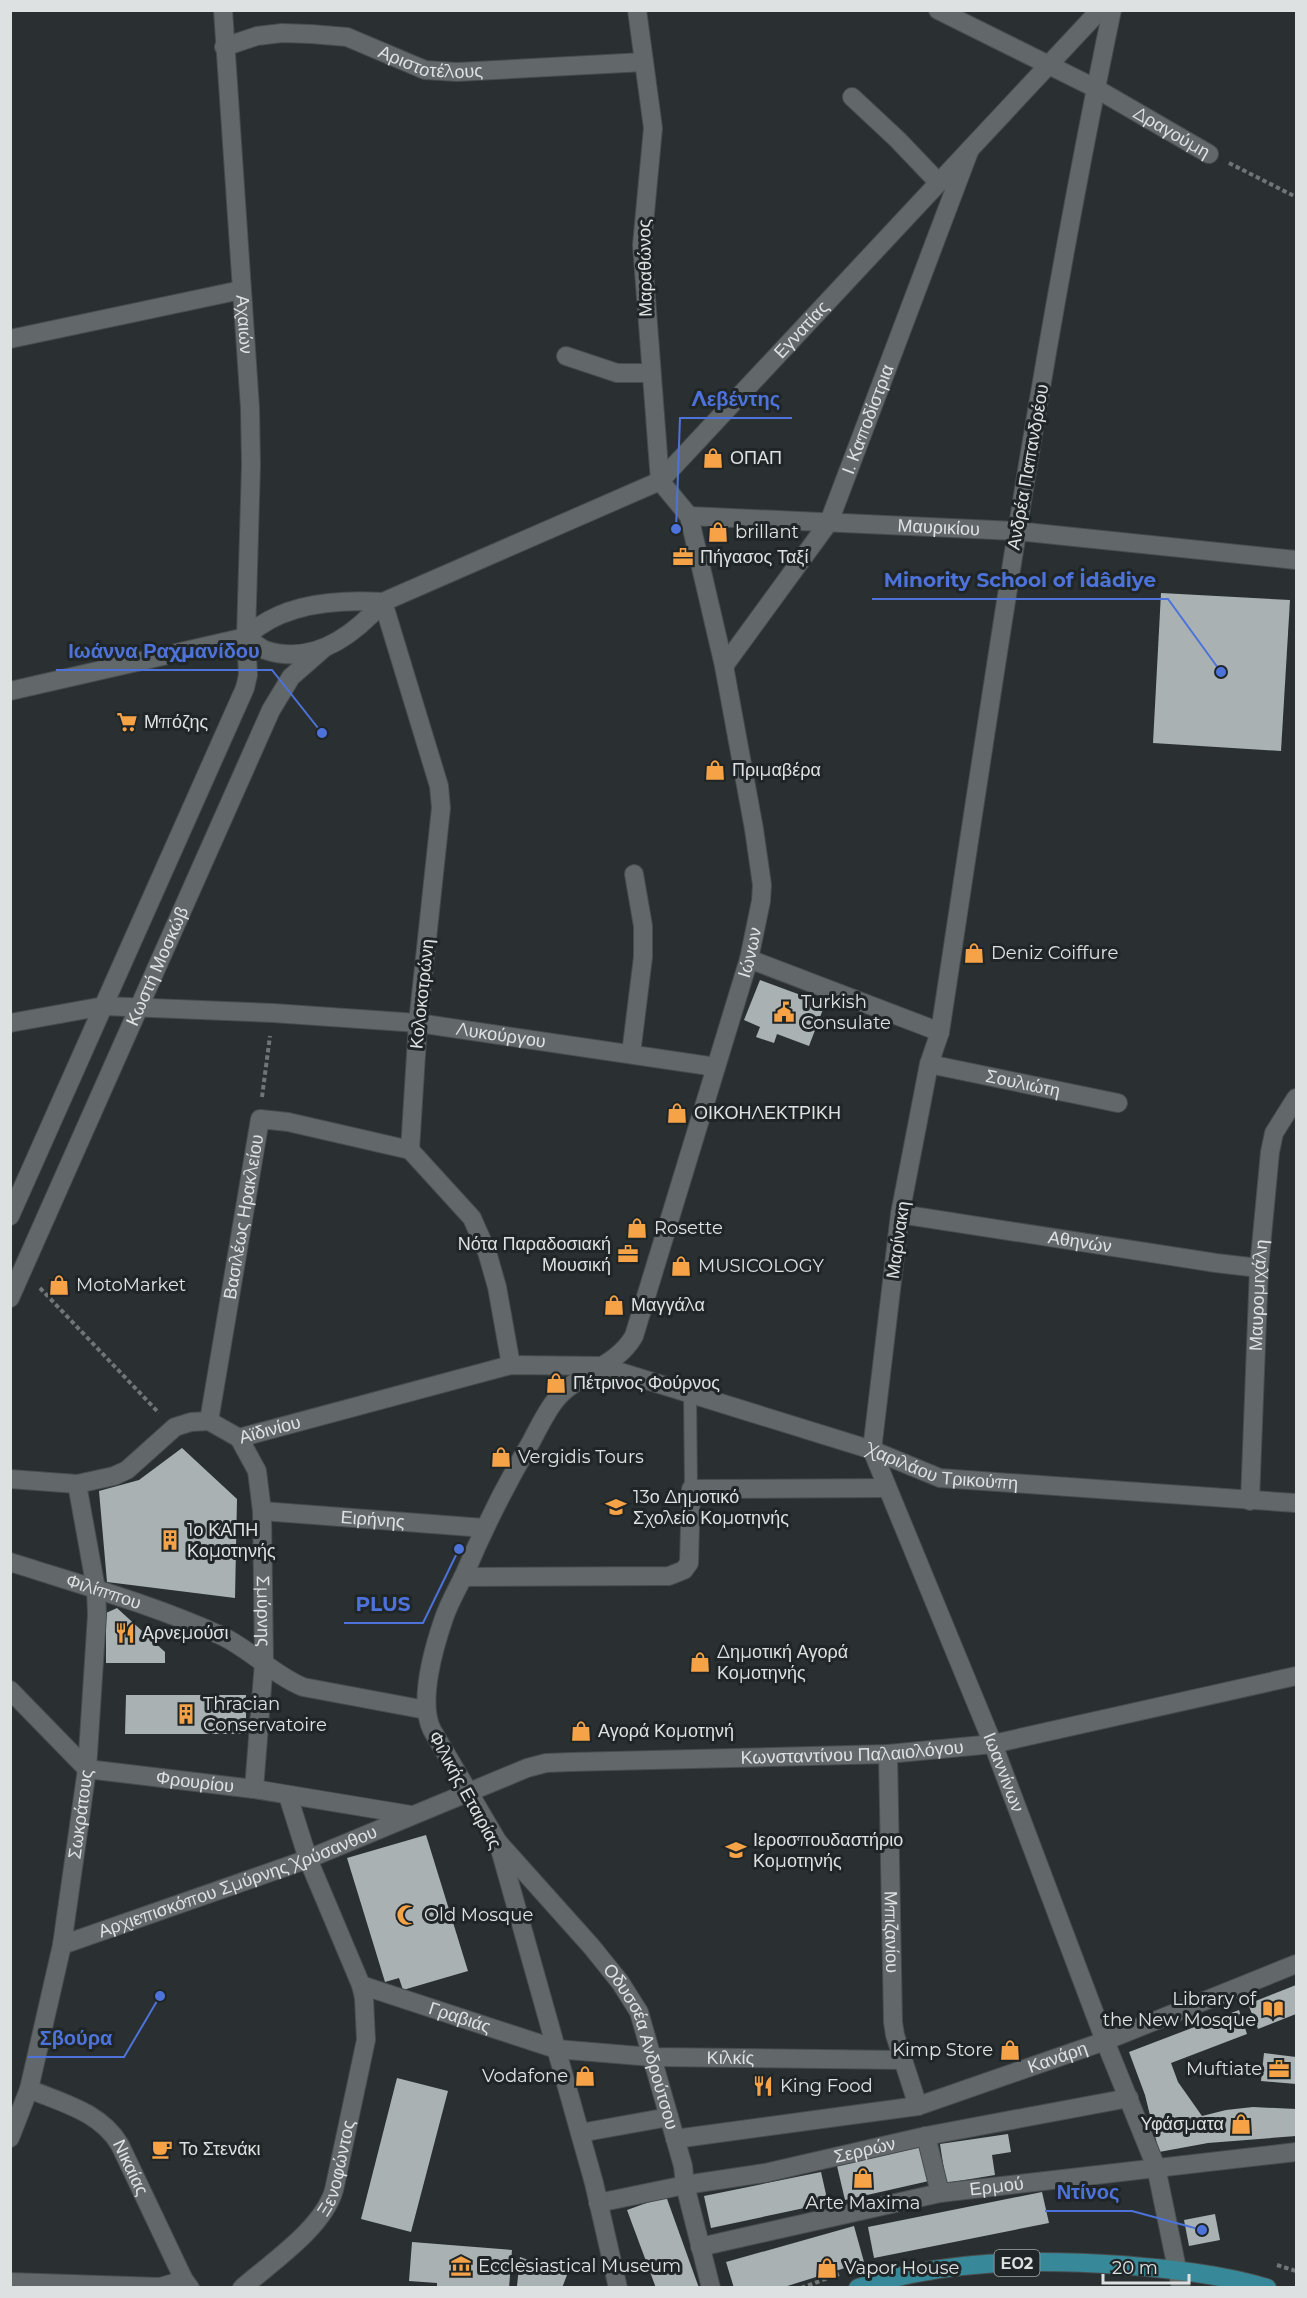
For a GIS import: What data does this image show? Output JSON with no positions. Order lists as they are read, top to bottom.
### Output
{
  "streets": {
    "main road": ["ΕΟ2"],
    "street": [
      "Αριστοτέλους",
      "Δραγούμη",
      "Μαραθώνος",
      "Αχαιών",
      "Εγνατίας",
      "Ι. Καποδίστρια",
      "Ανδρέα Παπανδρέου",
      "Μαυρικίου",
      "Ιώνων",
      "Κωστή Μοσκώβ",
      "Κολοκοτρώνη",
      "Λυκούργου",
      "Σουλιώτη",
      "Βασιλέως Ηρακλείου",
      "Μαρίνακη",
      "Αθηνών",
      "Μαυρομιχάλη",
      "Αϊδινίου",
      "Χαριλάου Τρικούπη",
      "Ειρήνης",
      "Φιλίππου",
      "Σμύρνης",
      "Κωνσταντίνου Παλαιολόγου",
      "Ιωαννίνων",
      "Φρουρίου",
      "Φιλικής Εταιρίας",
      "Σωκράτους",
      "Αρχιεπισκόπου Σμύρνης Χρύσανθου",
      "Μπιζανίου",
      "Γραβιάς",
      "Οδυσσέα Ανδρούτσου",
      "Κιλκίς",
      "Κανάρη",
      "Σερρών",
      "Ξενοφώντος",
      "Νικαίας",
      "Ερμού"
    ]
  },
  "crossings": [
    ["Αριστοτέλους", "Μαραθώνος"],
    ["Αριστοτέλους", "Αχαιών"],
    ["Δραγούμη", "Εγνατίας"],
    ["Δραγούμη", "Ανδρέα Παπανδρέου"],
    ["Μαραθώνος", "Εγνατίας"],
    ["Αχαιών", "Κωστή Μοσκώβ"],
    ["Εγνατίας", "Ι. Καποδίστρια"],
    ["Εγνατίας", "Κολοκοτρώνη"],
    ["Ι. Καποδίστρια", "Μαυρικίου"],
    ["Ι. Καποδίστρια", "Ιώνων"],
    ["Ανδρέα Παπανδρέου", "Μαυρικίου"],
    ["Ανδρέα Παπανδρέου", "Μαρίνακη"],
    ["Μαυρικίου", "Ιώνων"],
    ["Ιώνων", "Λυκούργου"],
    ["Ιώνων", "Αϊδινίου"],
    ["Ιώνων", "Χαριλάου Τρικούπη"],
    ["Ιώνων", "Φιλικής Εταιρίας"],
    ["Κωστή Μοσκώβ", "Λυκούργου"],
    ["Κολοκοτρώνη", "Λυκούργου"],
    ["Λυκούργου", "Βασιλέως Ηρακλείου"],
    ["Σουλιώτη", "Μαρίνακη"],
    ["Βασιλέως Ηρακλείου", "Αϊδινίου"],
    ["Μαρίνακη", "Αθηνών"],
    ["Μαρίνακη", "Χαριλάου Τρικούπη"],
    ["Μαρίνακη", "Ιωαννίνων"],
    ["Αθηνών", "Μαυρομιχάλη"],
    ["Μαυρομιχάλη", "Χαριλάου Τρικούπη"],
    ["Αϊδινίου", "Χαριλάου Τρικούπη"],
    ["Αϊδινίου", "Σμύρνης"],
    ["Αϊδινίου", "Φιλικής Εταιρίας"],
    ["Χαριλάου Τρικούπη", "Ιωαννίνων"],
    ["Χαριλάου Τρικούπη", "Φιλικής Εταιρίας"],
    ["Ειρήνης", "Σμύρνης"],
    ["Ειρήνης", "Φιλικής Εταιρίας"],
    ["Φιλίππου", "Σμύρνης"],
    ["Φιλίππου", "Φιλικής Εταιρίας"],
    ["Φιλίππου", "Σωκράτους"],
    ["Σμύρνης", "Φρουρίου"],
    ["Κωνσταντίνου Παλαιολόγου", "Ιωαννίνων"],
    ["Κωνσταντίνου Παλαιολόγου", "Φρουρίου"],
    ["Κωνσταντίνου Παλαιολόγου", "Φιλικής Εταιρίας"],
    ["Κωνσταντίνου Παλαιολόγου", "Αρχιεπισκόπου Σμύρνης Χρύσανθου"],
    ["Κωνσταντίνου Παλαιολόγου", "Μπιζανίου"],
    ["Ιωαννίνων", "Κανάρη"],
    ["Ιωαννίνων", "Σερρών"],
    ["Ιωαννίνων", "Ερμού"],
    ["Ιωαννίνων", "ΕΟ2"],
    ["Φρουρίου", "Σωκράτους"],
    ["Φρουρίου", "Αρχιεπισκόπου Σμύρνης Χρύσανθου"],
    ["Φιλικής Εταιρίας", "Γραβιάς"],
    ["Φιλικής Εταιρίας", "Οδυσσέα Ανδρούτσου"],
    ["Φιλικής Εταιρίας", "Κιλκίς"],
    ["Φιλικής Εταιρίας", "Σερρών"],
    ["Σωκράτους", "Αρχιεπισκόπου Σμύρνης Χρύσανθου"],
    ["Σωκράτους", "Νικαίας"],
    ["Μπιζανίου", "Κιλκίς"],
    ["Μπιζανίου", "Κανάρη"],
    ["Γραβιάς", "Κιλκίς"],
    ["Γραβιάς", "Ξενοφώντος"],
    ["Οδυσσέα Ανδρούτσου", "Κιλκίς"],
    ["Οδυσσέα Ανδρούτσου", "Σερρών"],
    ["Οδυσσέα Ανδρούτσου", "Ερμού"]
  ],
  "places": {
    "shop": [
      "ΟΠΑΠ",
      "brillant",
      "Πριμαβέρα",
      "Deniz Coiffure",
      "ΟΙΚΟΗΛΕΚΤΡΙΚΗ",
      "Rosette",
      "MUSICOLOGY",
      "MotoMarket",
      "Μαγγάλα",
      "Πέτρινος Φούρνος",
      "Vergidis Tours",
      "Δημοτική Αγορά Κομοτηνής",
      "Αγορά Κομοτηνή",
      "Kimp Store",
      "Vodafone",
      "Υφάσματα",
      "Arte Maxima",
      "Vapor House"
    ],
    "other": [
      "Λεβέντης",
      "Minority School of İdâdiye",
      "Ιωάννα Ραχμανίδου",
      "PLUS",
      "Σβούρα",
      "Ντίνος"
    ],
    "office": ["Πήγασος Ταξί", "Νότα Παραδοσιακή Μουσική", "Muftiate"],
    "supermarket": ["Μπόζης"],
    "public building": ["Turkish Consulate"],
    "school or university": ["13ο Δημοτικό Σχολείο Κομοτηνής", "Ιεροσπουδαστήριο Κομοτηνής"],
    "building": ["1ο ΚΑΠΗ Κομοτηνής", "Thracian Conservatoire"],
    "restaurant": ["Αρνεμούσι", "King Food"],
    "mosque": ["Old Mosque"],
    "library": ["Library of the New Mosque"],
    "cafe": ["Το Στενάκι"],
    "museum": ["Ecclesiastical Museum"]
  },
  "scale_bar": "20 m"
}
